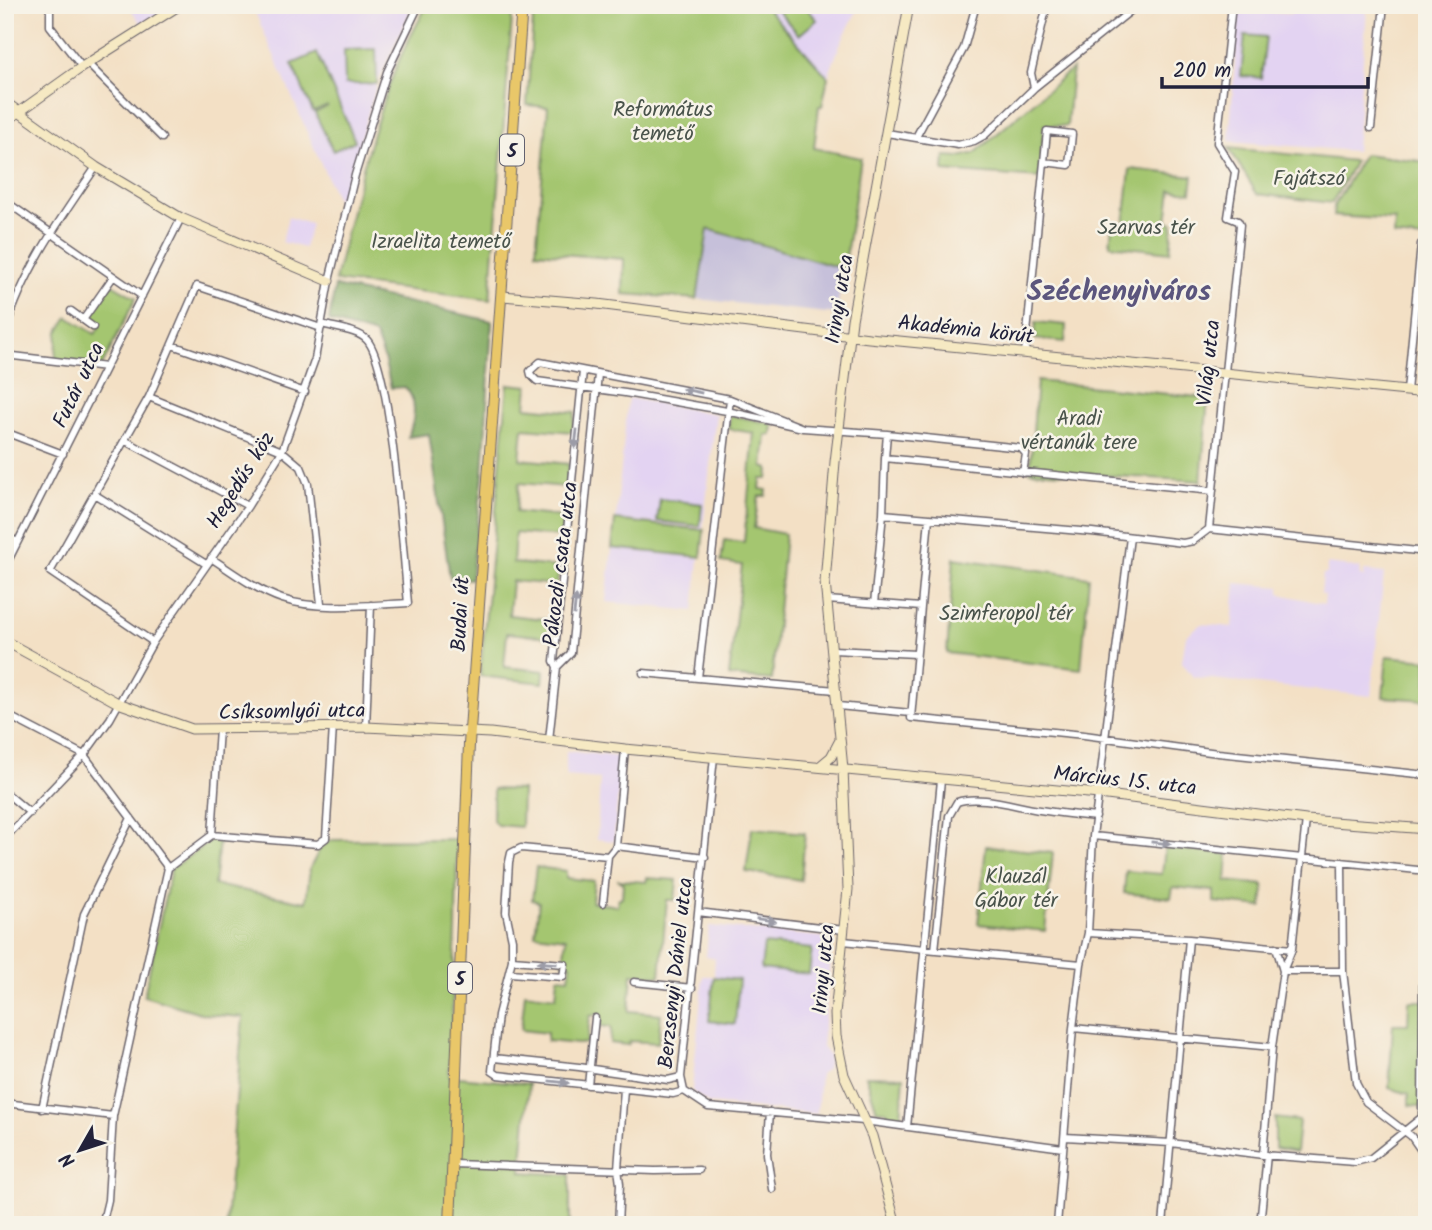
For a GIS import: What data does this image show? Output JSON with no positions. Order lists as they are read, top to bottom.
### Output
{
  "streets": {
    "main road": ["5", "Budai út"],
    "street": [
      "Irinyi utca",
      "Akadémia körút",
      "Világ utca",
      "Futár utca",
      "Hegedűs köz",
      "Pákozdi csata utca",
      "Csíksomlyói utca",
      "Március 15. utca",
      "Berzsenyi Dániel utca"
    ]
  },
  "crossings": [
    ["Irinyi utca", "Akadémia körút"],
    ["Irinyi utca", "Március 15. utca"],
    ["Irinyi utca", "Berzsenyi Dániel utca"],
    ["Akadémia körút", "Világ utca"],
    ["Akadémia körút", "Budai út"],
    ["Hegedűs köz", "Csíksomlyói utca"],
    ["Budai út", "Csíksomlyói utca"],
    ["Budai út", "Március 15. utca"],
    ["Csíksomlyói utca", "Március 15. utca"],
    ["Március 15. utca", "Berzsenyi Dániel utca"]
  ],
  "districts": ["Széchenyiváros"],
  "parks": [
    "Református temető",
    "Fajátszó",
    "Szarvas tér",
    "Izraelita temető",
    "Aradi vértanúk tere",
    "Szimferopol tér",
    "Klauzál Gábor tér"
  ],
  "scale_bar": "200 m",
  "north": "bottom left"
}
